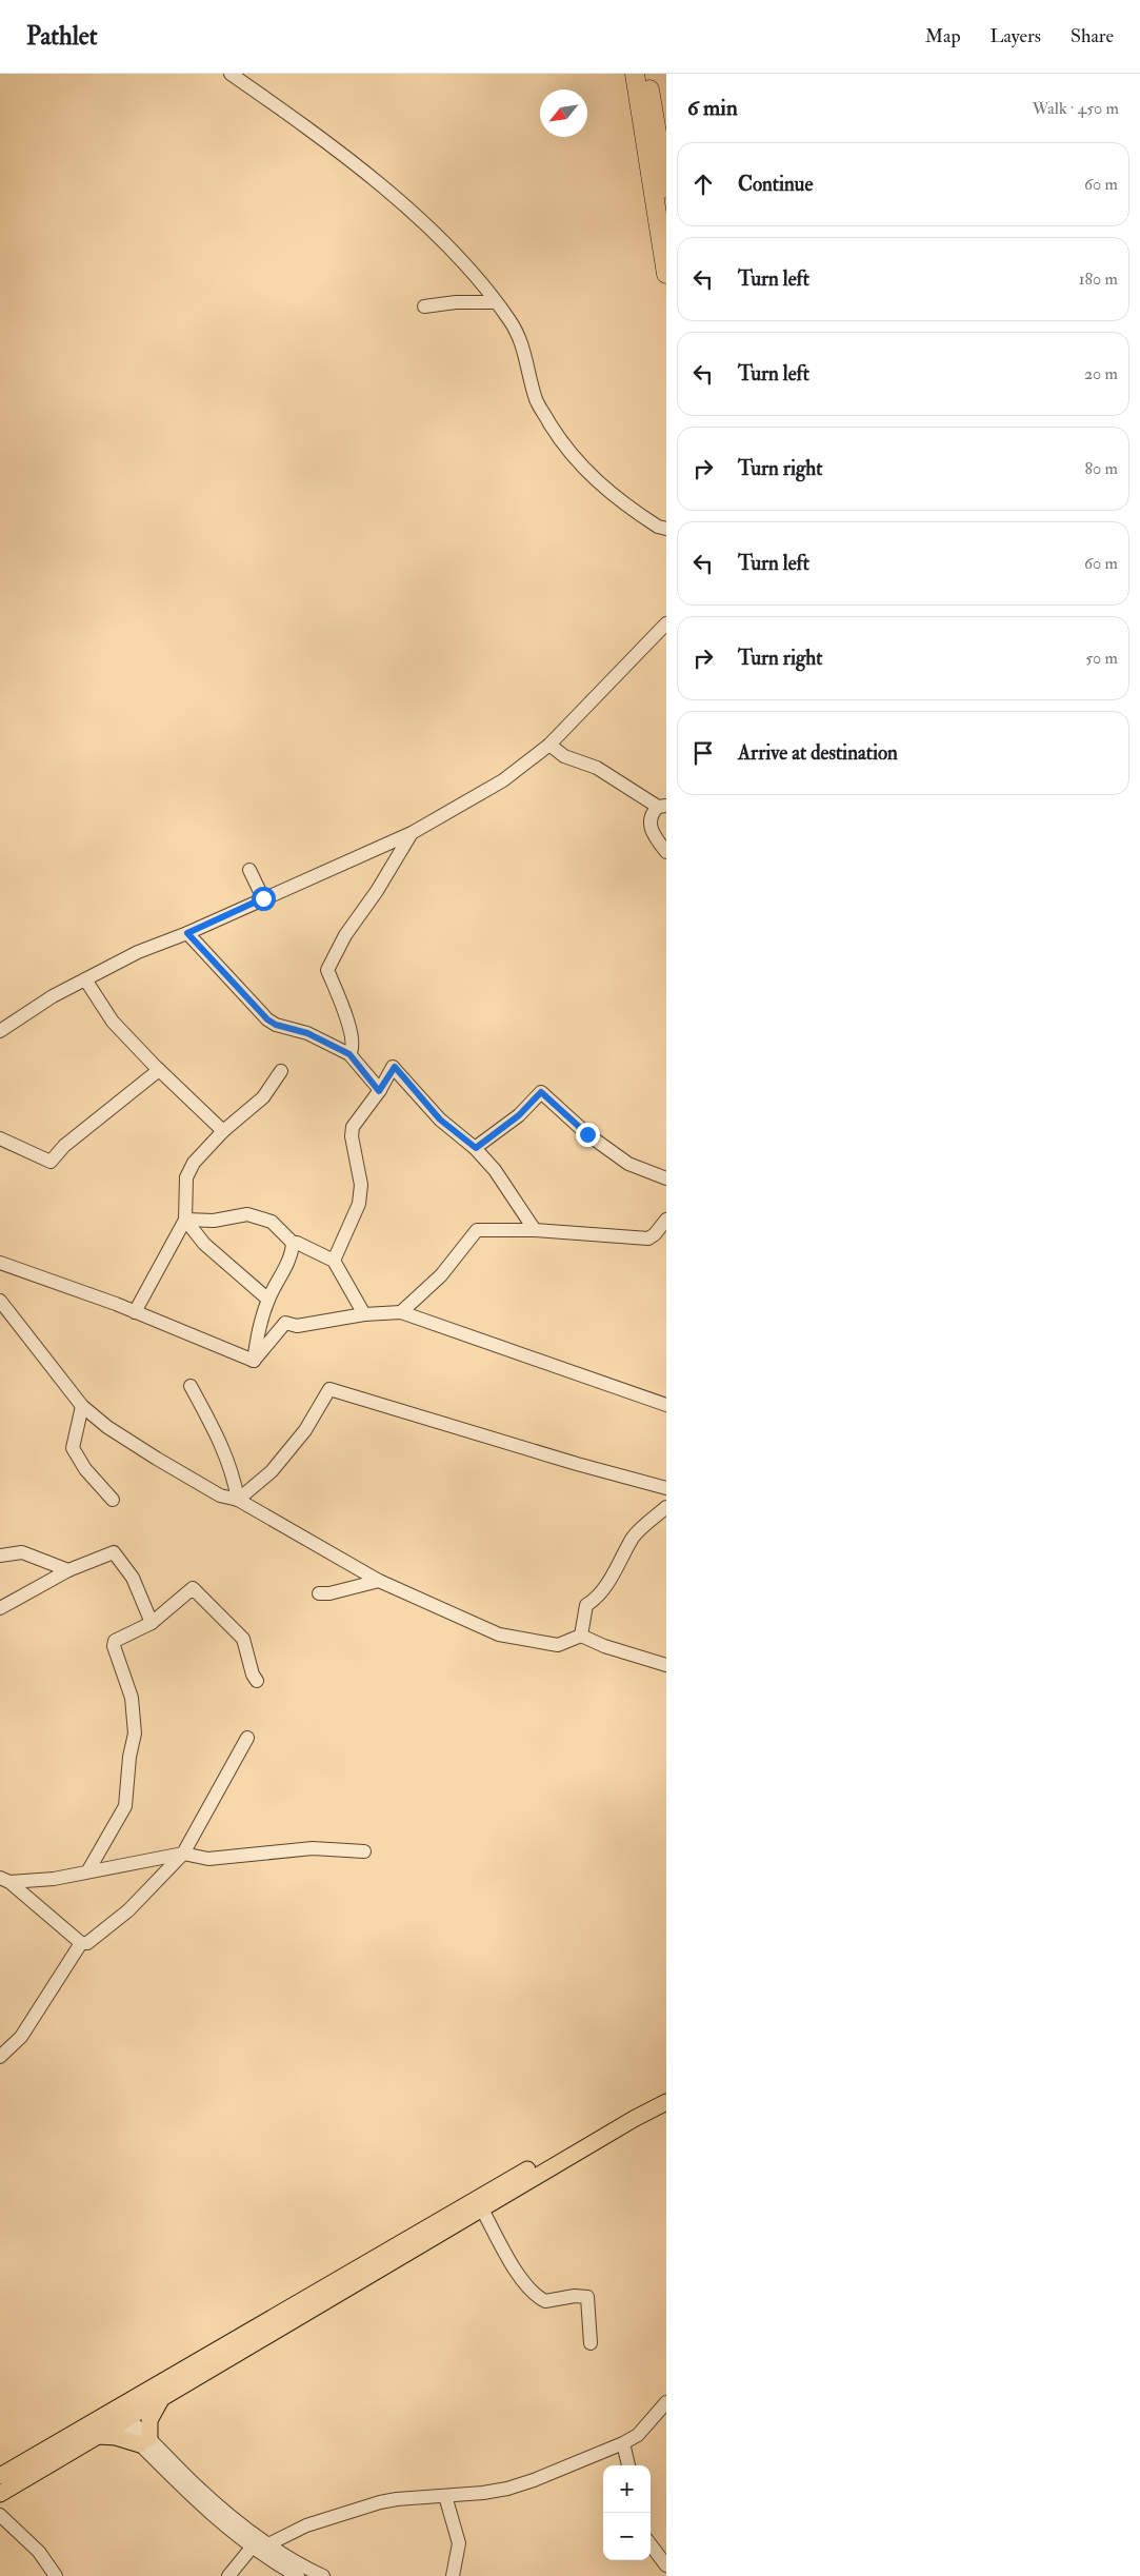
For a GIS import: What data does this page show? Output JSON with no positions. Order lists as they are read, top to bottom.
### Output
{
  "north": "bottom left",
  "page": {
    "header": "Pathlet",
    "nav": ["Map", "Layers", "Share"],
    "heading": ["6 min", "Walk · 450 m"],
    "list": [
      ["Continue", "60 m"],
      ["Turn left", "180 m"],
      ["Turn left", "20 m"],
      ["Turn right", "80 m"],
      ["Turn left", "60 m"],
      ["Turn right", "50 m"],
      "Arrive at destination"
    ],
    "map_buttons": ["+", "−"]
  }
}
